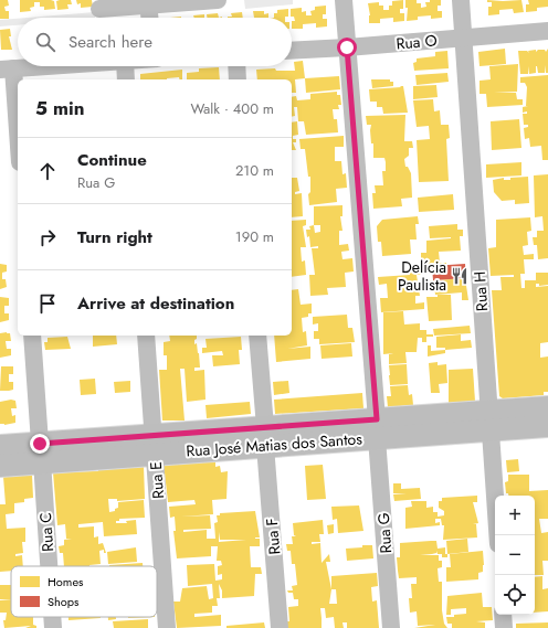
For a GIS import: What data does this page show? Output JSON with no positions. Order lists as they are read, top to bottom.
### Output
{
  "streets": {
    "main road": ["Rua José Matias dos Santos"],
    "street": [
      "Rua O",
      "Rua H",
      "Rua E",
      "Rua C",
      "Rua G",
      "Rua F"
    ]
  },
  "crossings": [
    ["Rua O", "Rua H"],
    ["Rua O", "Rua G"],
    ["Rua H", "Rua José Matias dos Santos"],
    ["Rua José Matias dos Santos", "Rua E"],
    ["Rua José Matias dos Santos", "Rua C"],
    ["Rua José Matias dos Santos", "Rua G"],
    ["Rua José Matias dos Santos", "Rua F"]
  ],
  "places": {
    "restaurant": ["Delícia Paulista"]
  },
  "legend": ["Homes", "Shops"],
  "page": {
    "search": "Search here",
    "heading": ["5 min", "Walk · 400 m"],
    "list": [
      ["Continue", "Rua G", "210 m"],
      ["Turn right", "190 m"],
      "Arrive at destination"
    ],
    "map_buttons": ["+", "−"]
  }
}
